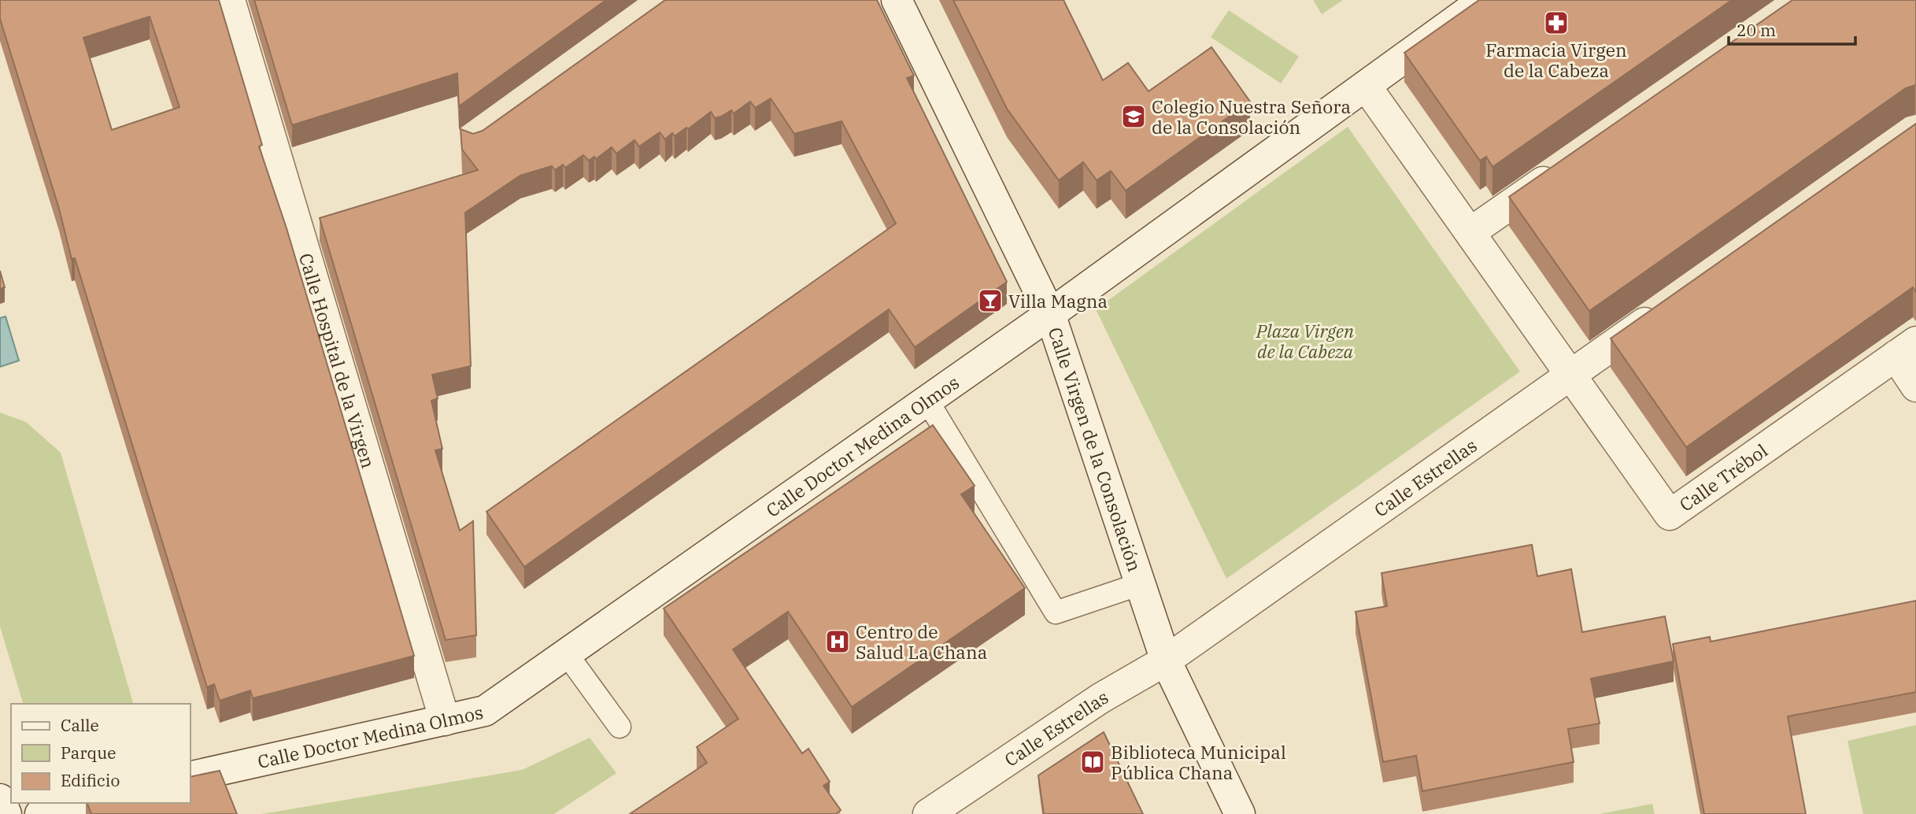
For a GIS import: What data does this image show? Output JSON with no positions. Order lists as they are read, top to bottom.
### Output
{
  "streets": {
    "street": [
      "Calle Hospital de la Virgen",
      "Calle Doctor Medina Olmos",
      "Calle Virgen de la Consolación",
      "Calle Estrellas",
      "Calle Trébol"
    ]
  },
  "crossings": [
    ["Calle Hospital de la Virgen", "Calle Doctor Medina Olmos"],
    ["Calle Doctor Medina Olmos", "Calle Virgen de la Consolación"],
    ["Calle Virgen de la Consolación", "Calle Estrellas"],
    ["Calle Estrellas", "Calle Trébol"]
  ],
  "parks": ["Plaza Virgen de la Cabeza"],
  "places": {
    "pharmacy": ["Farmacia Virgen de la Cabeza"],
    "school or university": ["Colegio Nuestra Señora de la Consolación"],
    "bar": ["Villa Magna"],
    "hospital": ["Centro de Salud La Chana"],
    "library": ["Biblioteca Municipal Pública Chana"]
  },
  "legend": ["Calle", "Parque", "Edificio"],
  "scale_bar": "20 m"
}
